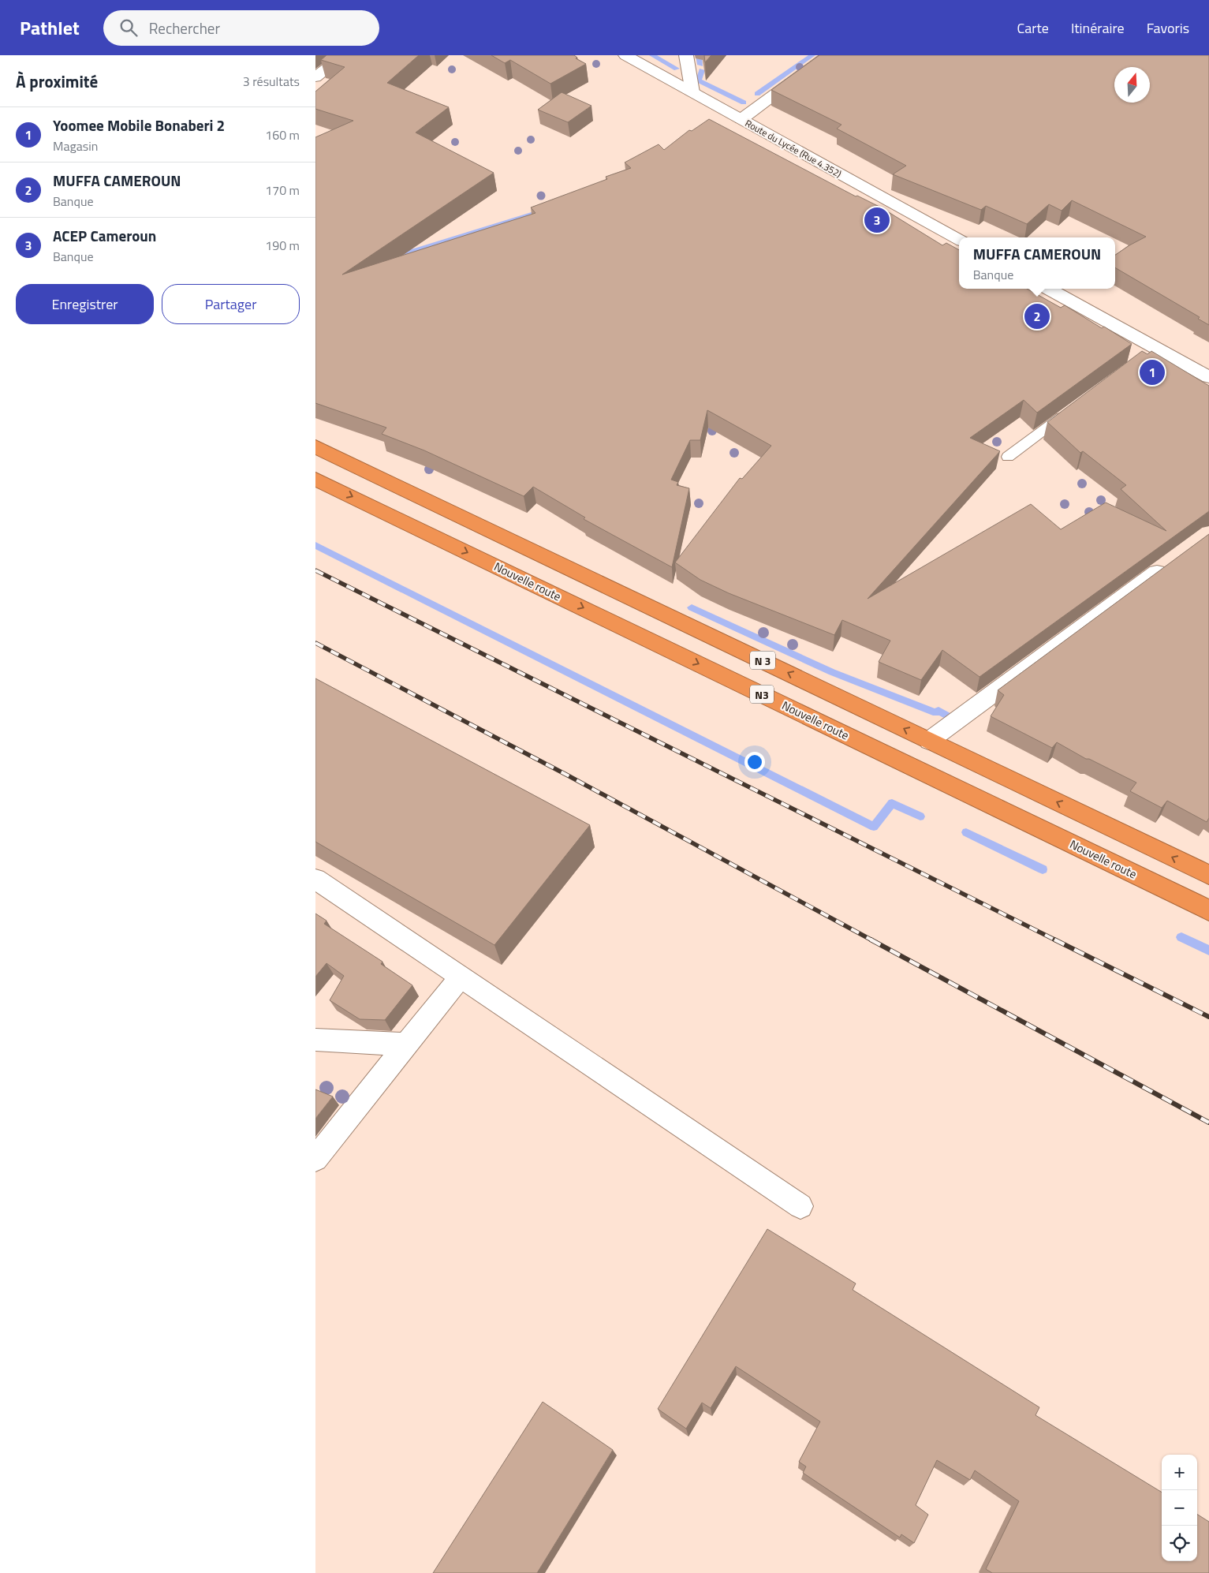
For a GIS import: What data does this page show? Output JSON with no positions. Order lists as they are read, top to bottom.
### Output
{
  "streets": {
    "highway": ["Nouvelle route", "N 3", "N3"],
    "street": ["Route du Lycée (Rue 4.352)"]
  },
  "north": "top",
  "page": {
    "header": "Pathlet",
    "search": "Rechercher",
    "nav": ["Carte", "Itinéraire", "Favoris"],
    "heading": ["À proximité", "3 résultats"],
    "list": [
      {
        "mark": "1",
        "name": "Yoomee Mobile Bonaberi 2",
        "note": "Magasin",
        "value": "160 m"
      },
      {
        "mark": "2",
        "name": "MUFFA CAMEROUN",
        "note": "Banque",
        "value": "170 m"
      },
      {
        "mark": "3",
        "name": "ACEP Cameroun",
        "note": "Banque",
        "value": "190 m"
      }
    ],
    "pins": ["3", "2", "1"],
    "popup": ["MUFFA CAMEROUN", "Banque"],
    "buttons": ["Enregistrer", "Partager"],
    "map_buttons": ["+", "−"]
  }
}
